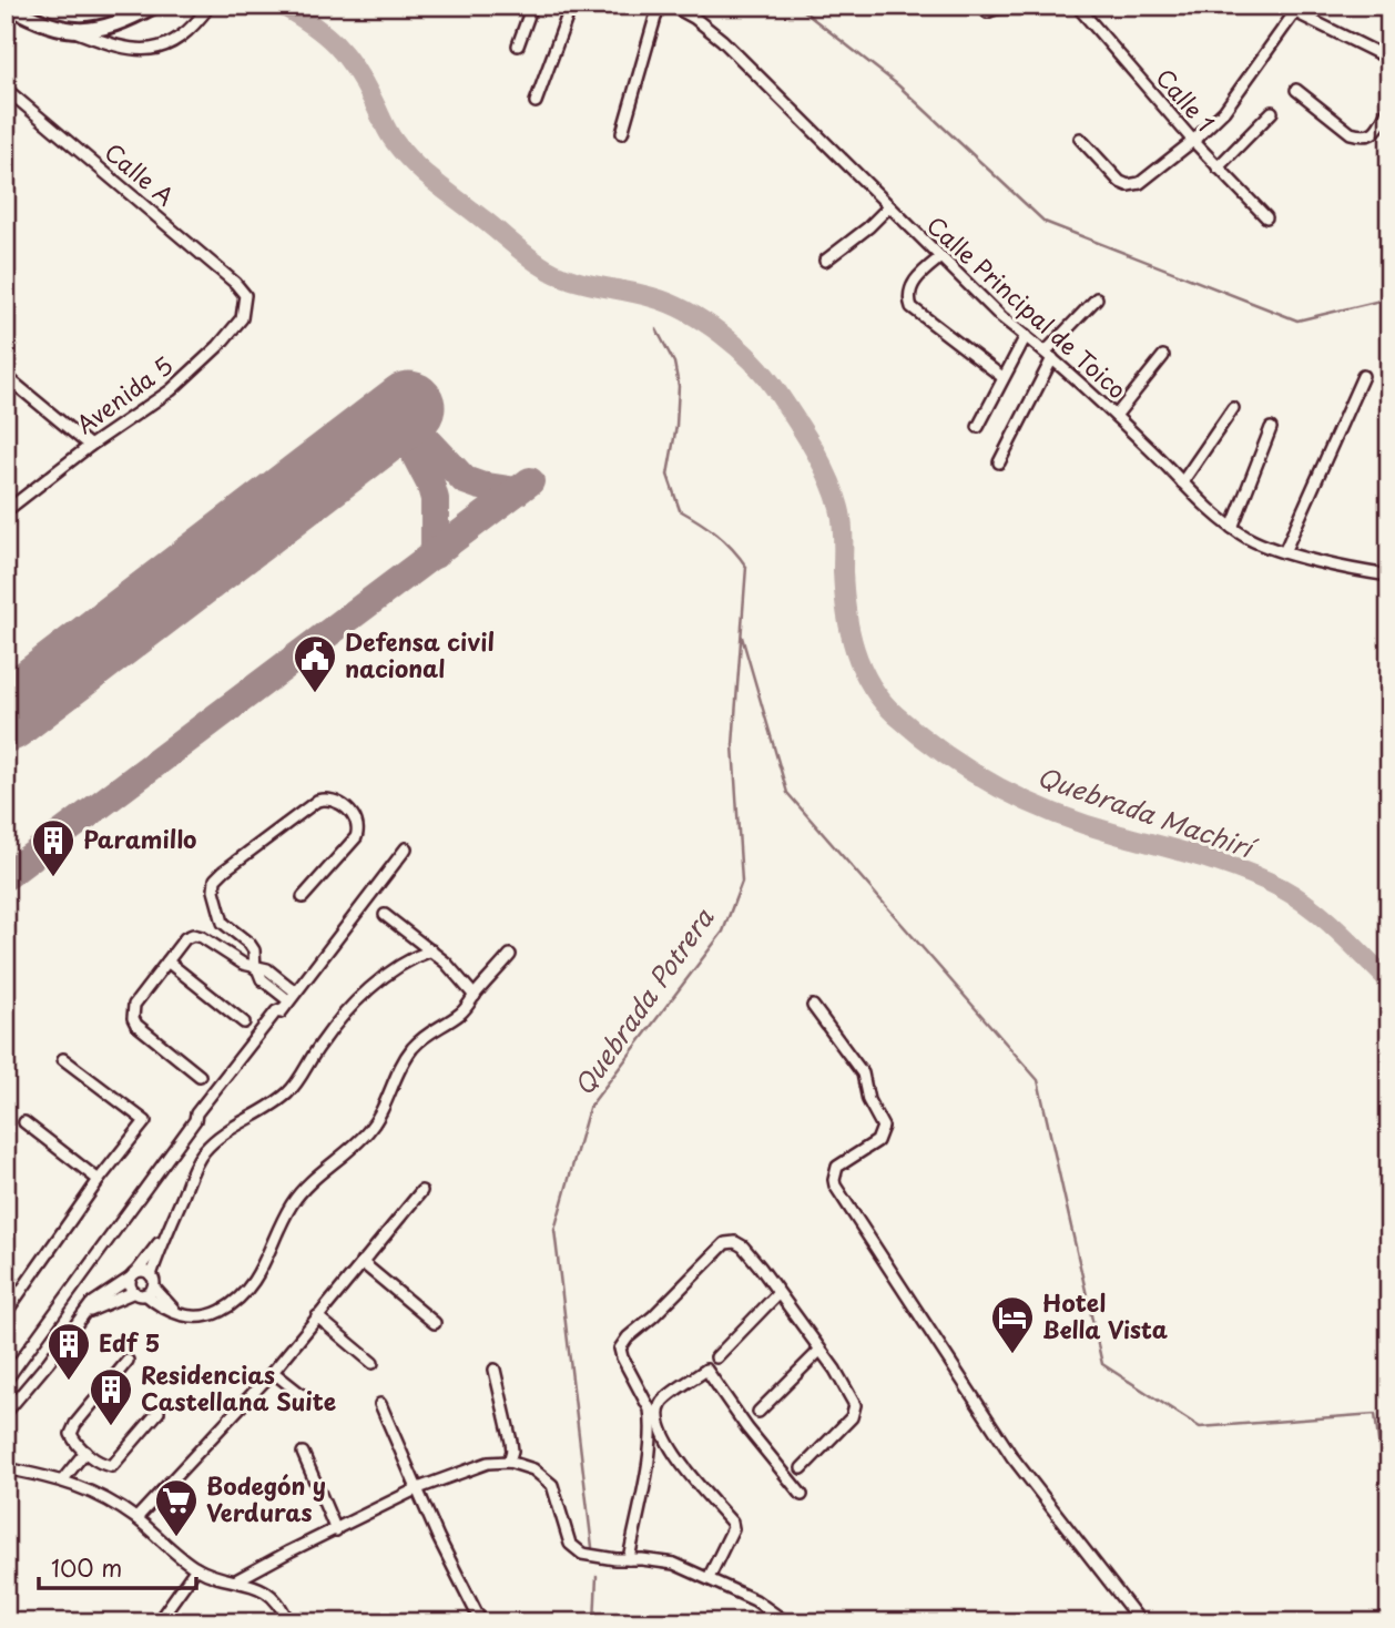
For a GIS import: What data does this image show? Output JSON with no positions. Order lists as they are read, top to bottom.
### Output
{
  "streets": {
    "street": [
      "Calle 1",
      "Calle A",
      "Calle Principal de Toico",
      "Avenida 5"
    ]
  },
  "crossings": [
    ["Calle A", "Avenida 5"]
  ],
  "water": ["Quebrada Machirí", "Quebrada Potrera"],
  "places": {
    "public building": ["Defensa civil nacional"],
    "building": ["Paramillo", "Edf 5", "Residencias Castellana Suite"],
    "hotel": ["Hotel Bella Vista"],
    "supermarket": ["Bodegón y Verduras"]
  },
  "scale_bar": "100 m"
}
